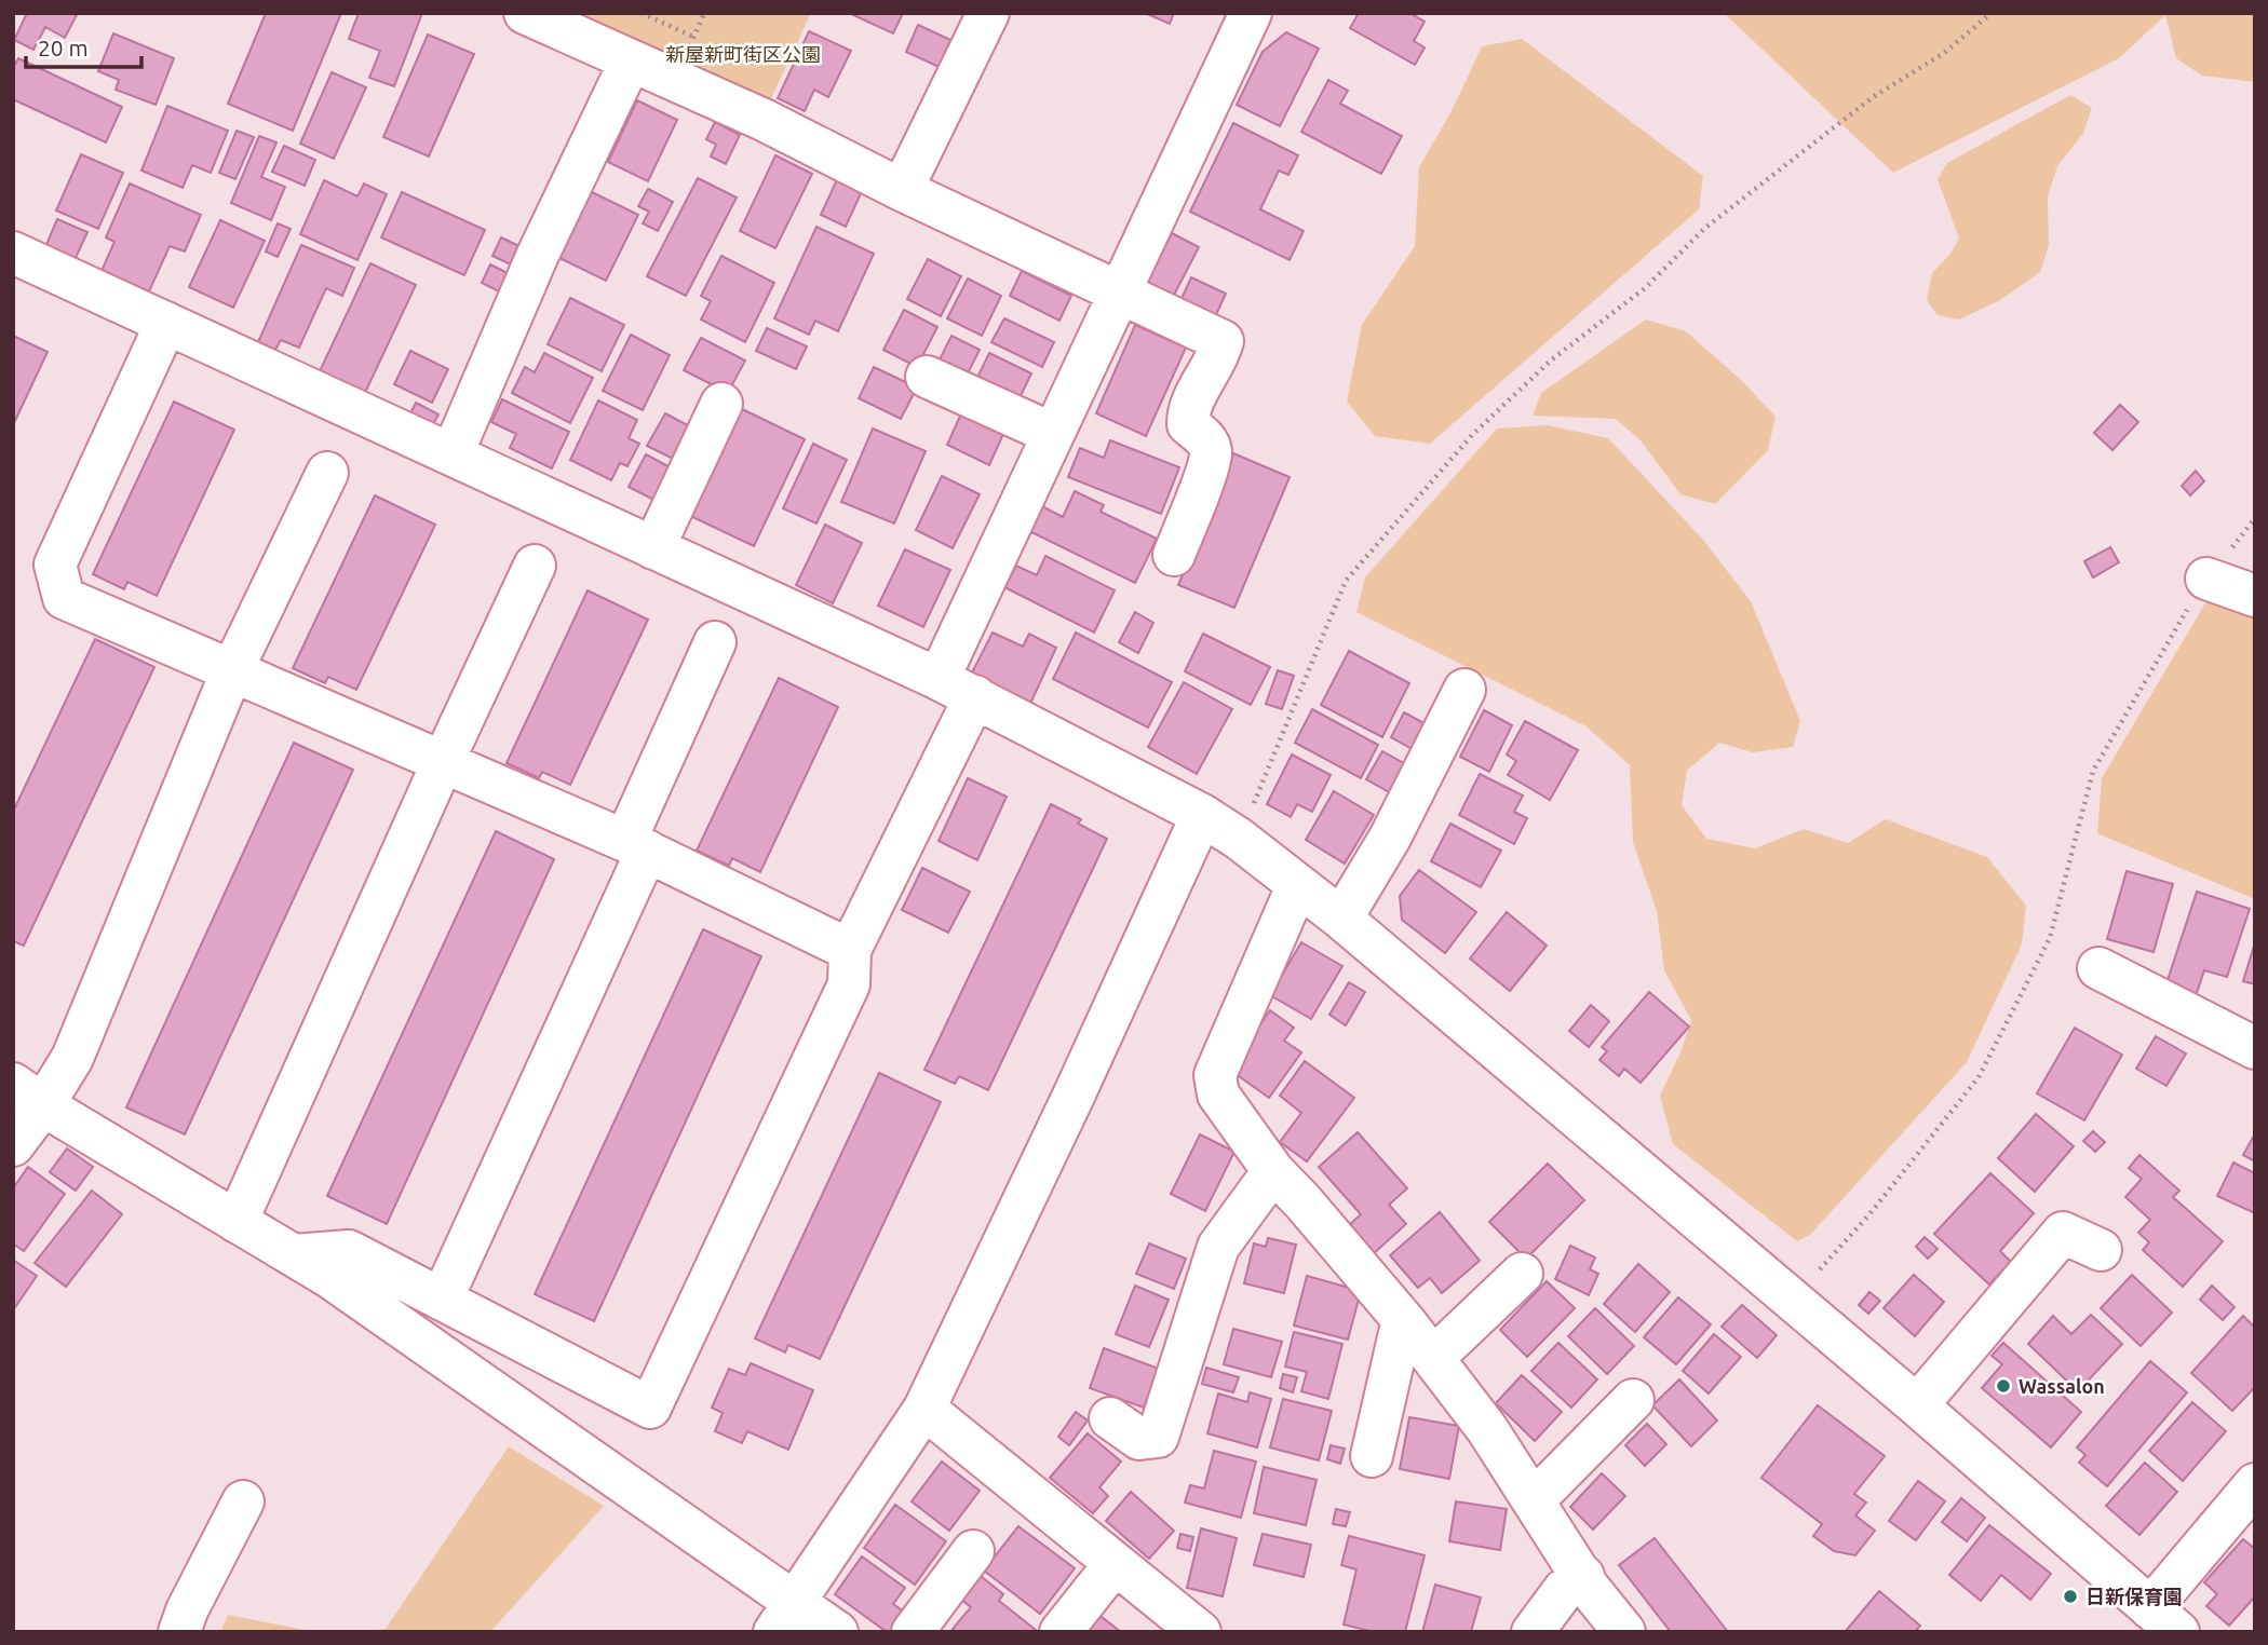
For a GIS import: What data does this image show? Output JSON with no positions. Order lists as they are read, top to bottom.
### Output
{
  "parks": ["新屋新町街区公園"],
  "places": ["Wassalon", "日新保育園"],
  "scale_bar": "20 m"
}
